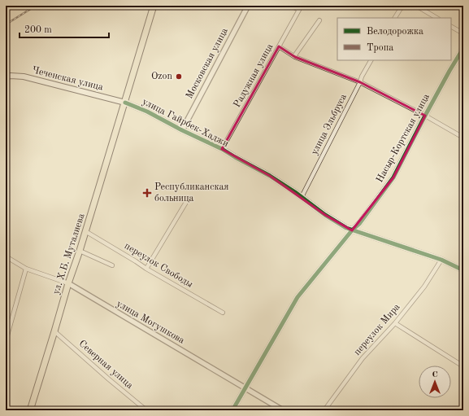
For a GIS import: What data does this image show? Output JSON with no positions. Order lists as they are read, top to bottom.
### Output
{
  "streets": {
    "main road": ["Чеченская улица", "ул. Х.Б. Муталиева"],
    "street": [
      "Московская улица",
      "Радужная улица",
      "улица Гайрбек-Хаджи",
      "улица Эльбруса",
      "Насыр-Кортская улица",
      "переулок Свободы",
      "улица Могушкова",
      "переулок Мира",
      "Северная улица"
    ]
  },
  "crossings": [
    ["Московская улица", "улица Гайрбек-Хаджи"],
    ["Радужная улица", "улица Гайрбек-Хаджи"],
    ["Чеченская улица", "улица Гайрбек-Хаджи"],
    ["Чеченская улица", "ул. Х.Б. Муталиева"],
    ["улица Гайрбек-Хаджи", "улица Эльбруса"],
    ["улица Гайрбек-Хаджи", "Насыр-Кортская улица"],
    ["улица Гайрбек-Хаджи", "ул. Х.Б. Муталиева"],
    ["улица Гайрбек-Хаджи", "переулок Мира"],
    ["Насыр-Кортская улица", "улица Могушкова"],
    ["ул. Х.Б. Муталиева", "переулок Свободы"],
    ["ул. Х.Б. Муталиева", "улица Могушкова"],
    ["ул. Х.Б. Муталиева", "Северная улица"]
  ],
  "places": {
    "other": ["Ozon"],
    "health": ["Республиканская больница"]
  },
  "legend": ["Велодорожка", "Тропа"],
  "scale_bar": "200 m",
  "north": "top"
}
